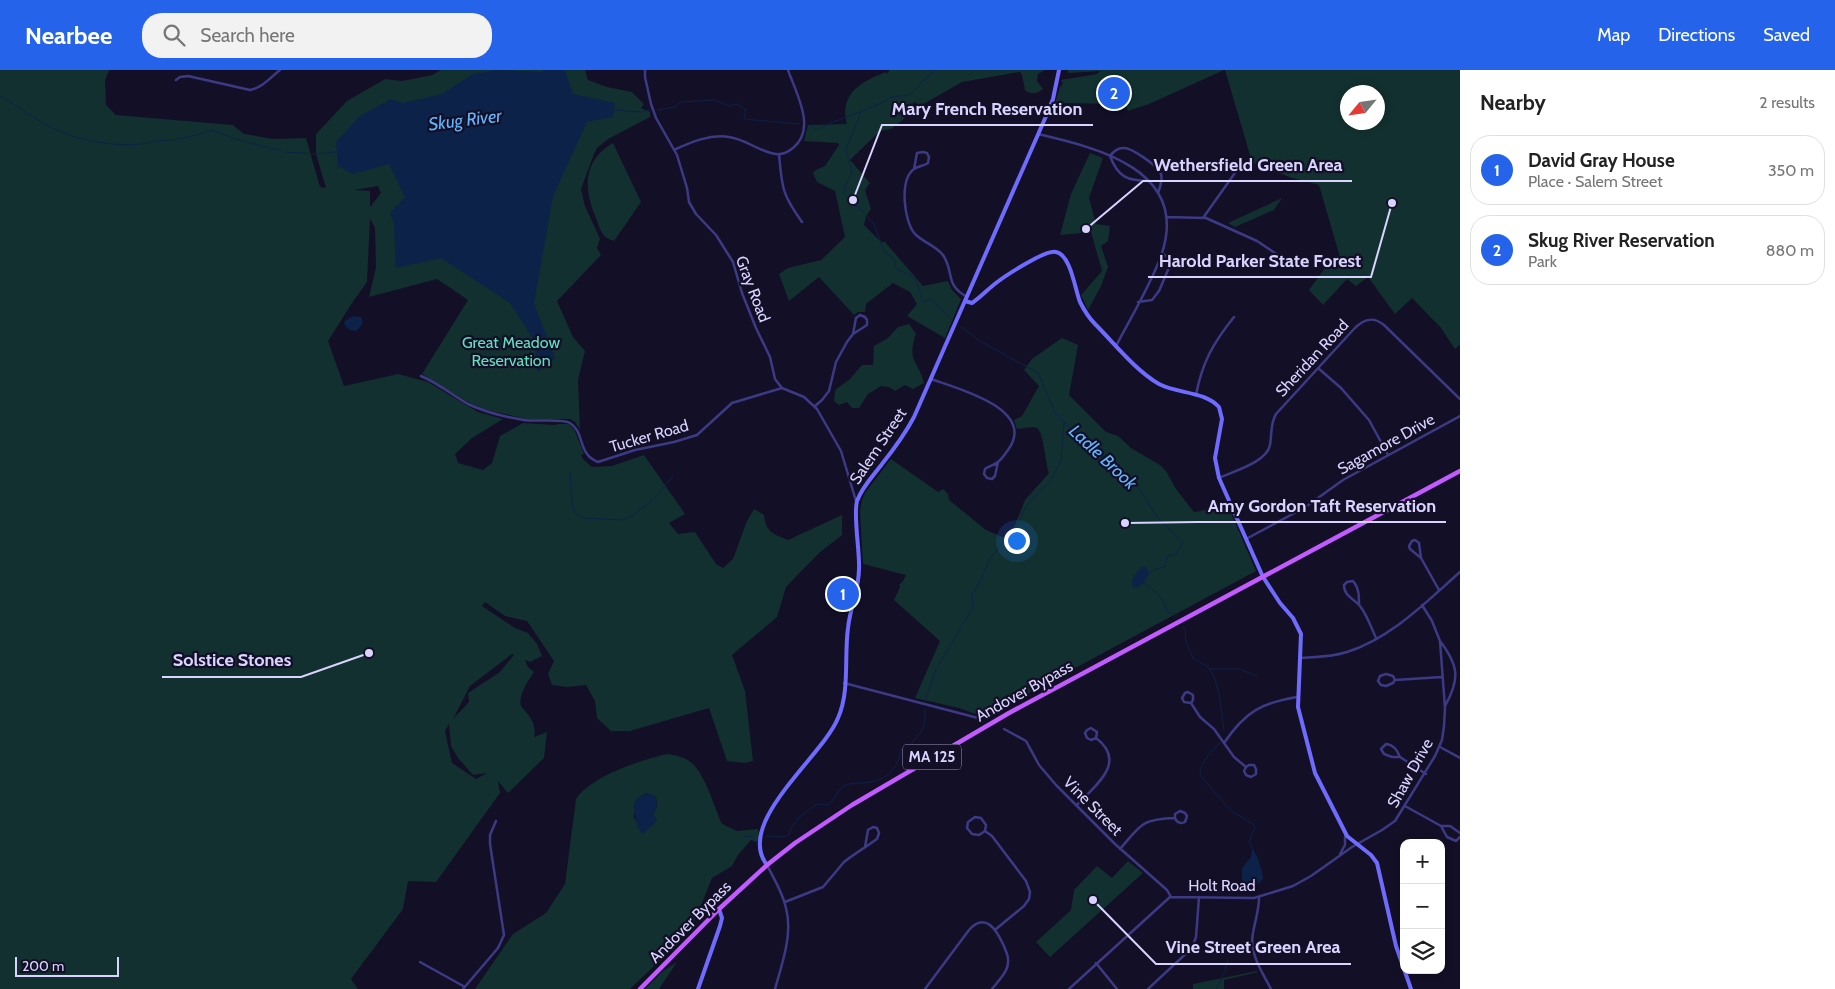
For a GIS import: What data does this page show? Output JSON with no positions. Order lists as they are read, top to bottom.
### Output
{
  "streets": {
    "main road": ["Andover Bypass", "MA 125"],
    "street": [
      "Gray Road",
      "Sheridan Road",
      "Tucker Road",
      "Sagamore Drive",
      "Salem Street",
      "Shaw Drive",
      "Vine Street",
      "Holt Road"
    ]
  },
  "crossings": [
    ["Gray Road", "Tucker Road"],
    ["Salem Street", "Andover Bypass"],
    ["Shaw Drive", "Holt Road"],
    ["Vine Street", "Holt Road"]
  ],
  "water": ["Skug River", "Ladle Brook"],
  "parks": ["Great Meadow Reservation"],
  "places": [
    "Mary French Reservation",
    "Harold Parker State Forest",
    "Wethersfield Green Area",
    "Amy Gordon Taft Reservation",
    "Solstice Stones",
    "Vine Street Green Area"
  ],
  "scale_bar": "200 m",
  "north": "bottom left",
  "page": {
    "header": "Nearbee",
    "search": "Search here",
    "nav": ["Map", "Directions", "Saved"],
    "heading": ["Nearby", "2 results"],
    "pins": ["2", "1"],
    "list": [
      {
        "mark": "1",
        "name": "David Gray House",
        "note": "Place · Salem Street",
        "value": "350 m"
      },
      {
        "mark": "2",
        "name": "Skug River Reservation",
        "note": "Park",
        "value": "880 m"
      }
    ],
    "map_buttons": ["+", "−"],
    "scale": "200 m"
  }
}
